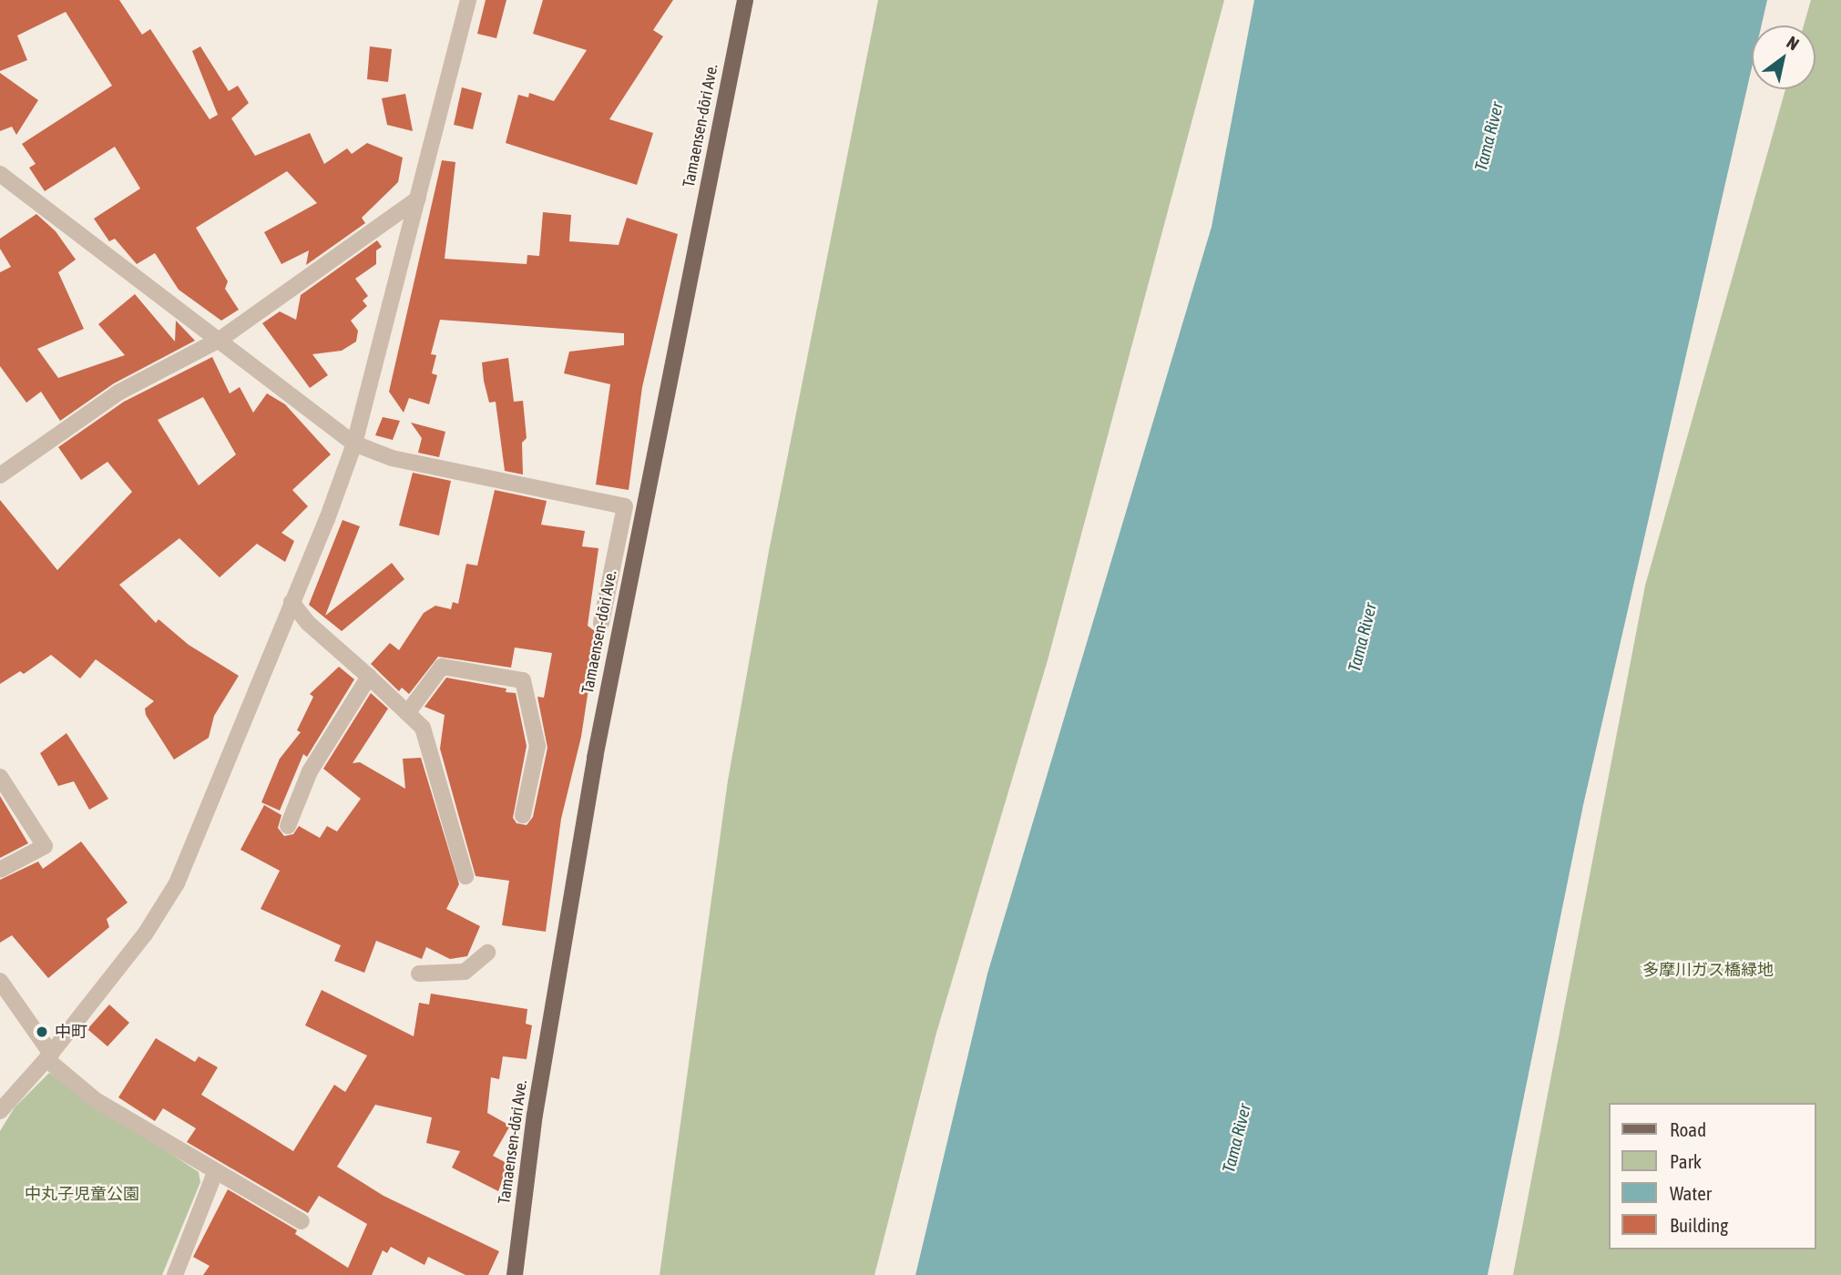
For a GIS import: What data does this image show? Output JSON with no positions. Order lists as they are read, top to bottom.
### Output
{
  "streets": {
    "main road": ["Tamaensen-dōri Ave."]
  },
  "water": ["Tama River"],
  "parks": ["多摩川ガス橋緑地", "中丸子児童公園"],
  "places": ["中町"],
  "legend": [
    "Road",
    "Park",
    "Water",
    "Building"
  ],
  "north": "top right"
}
